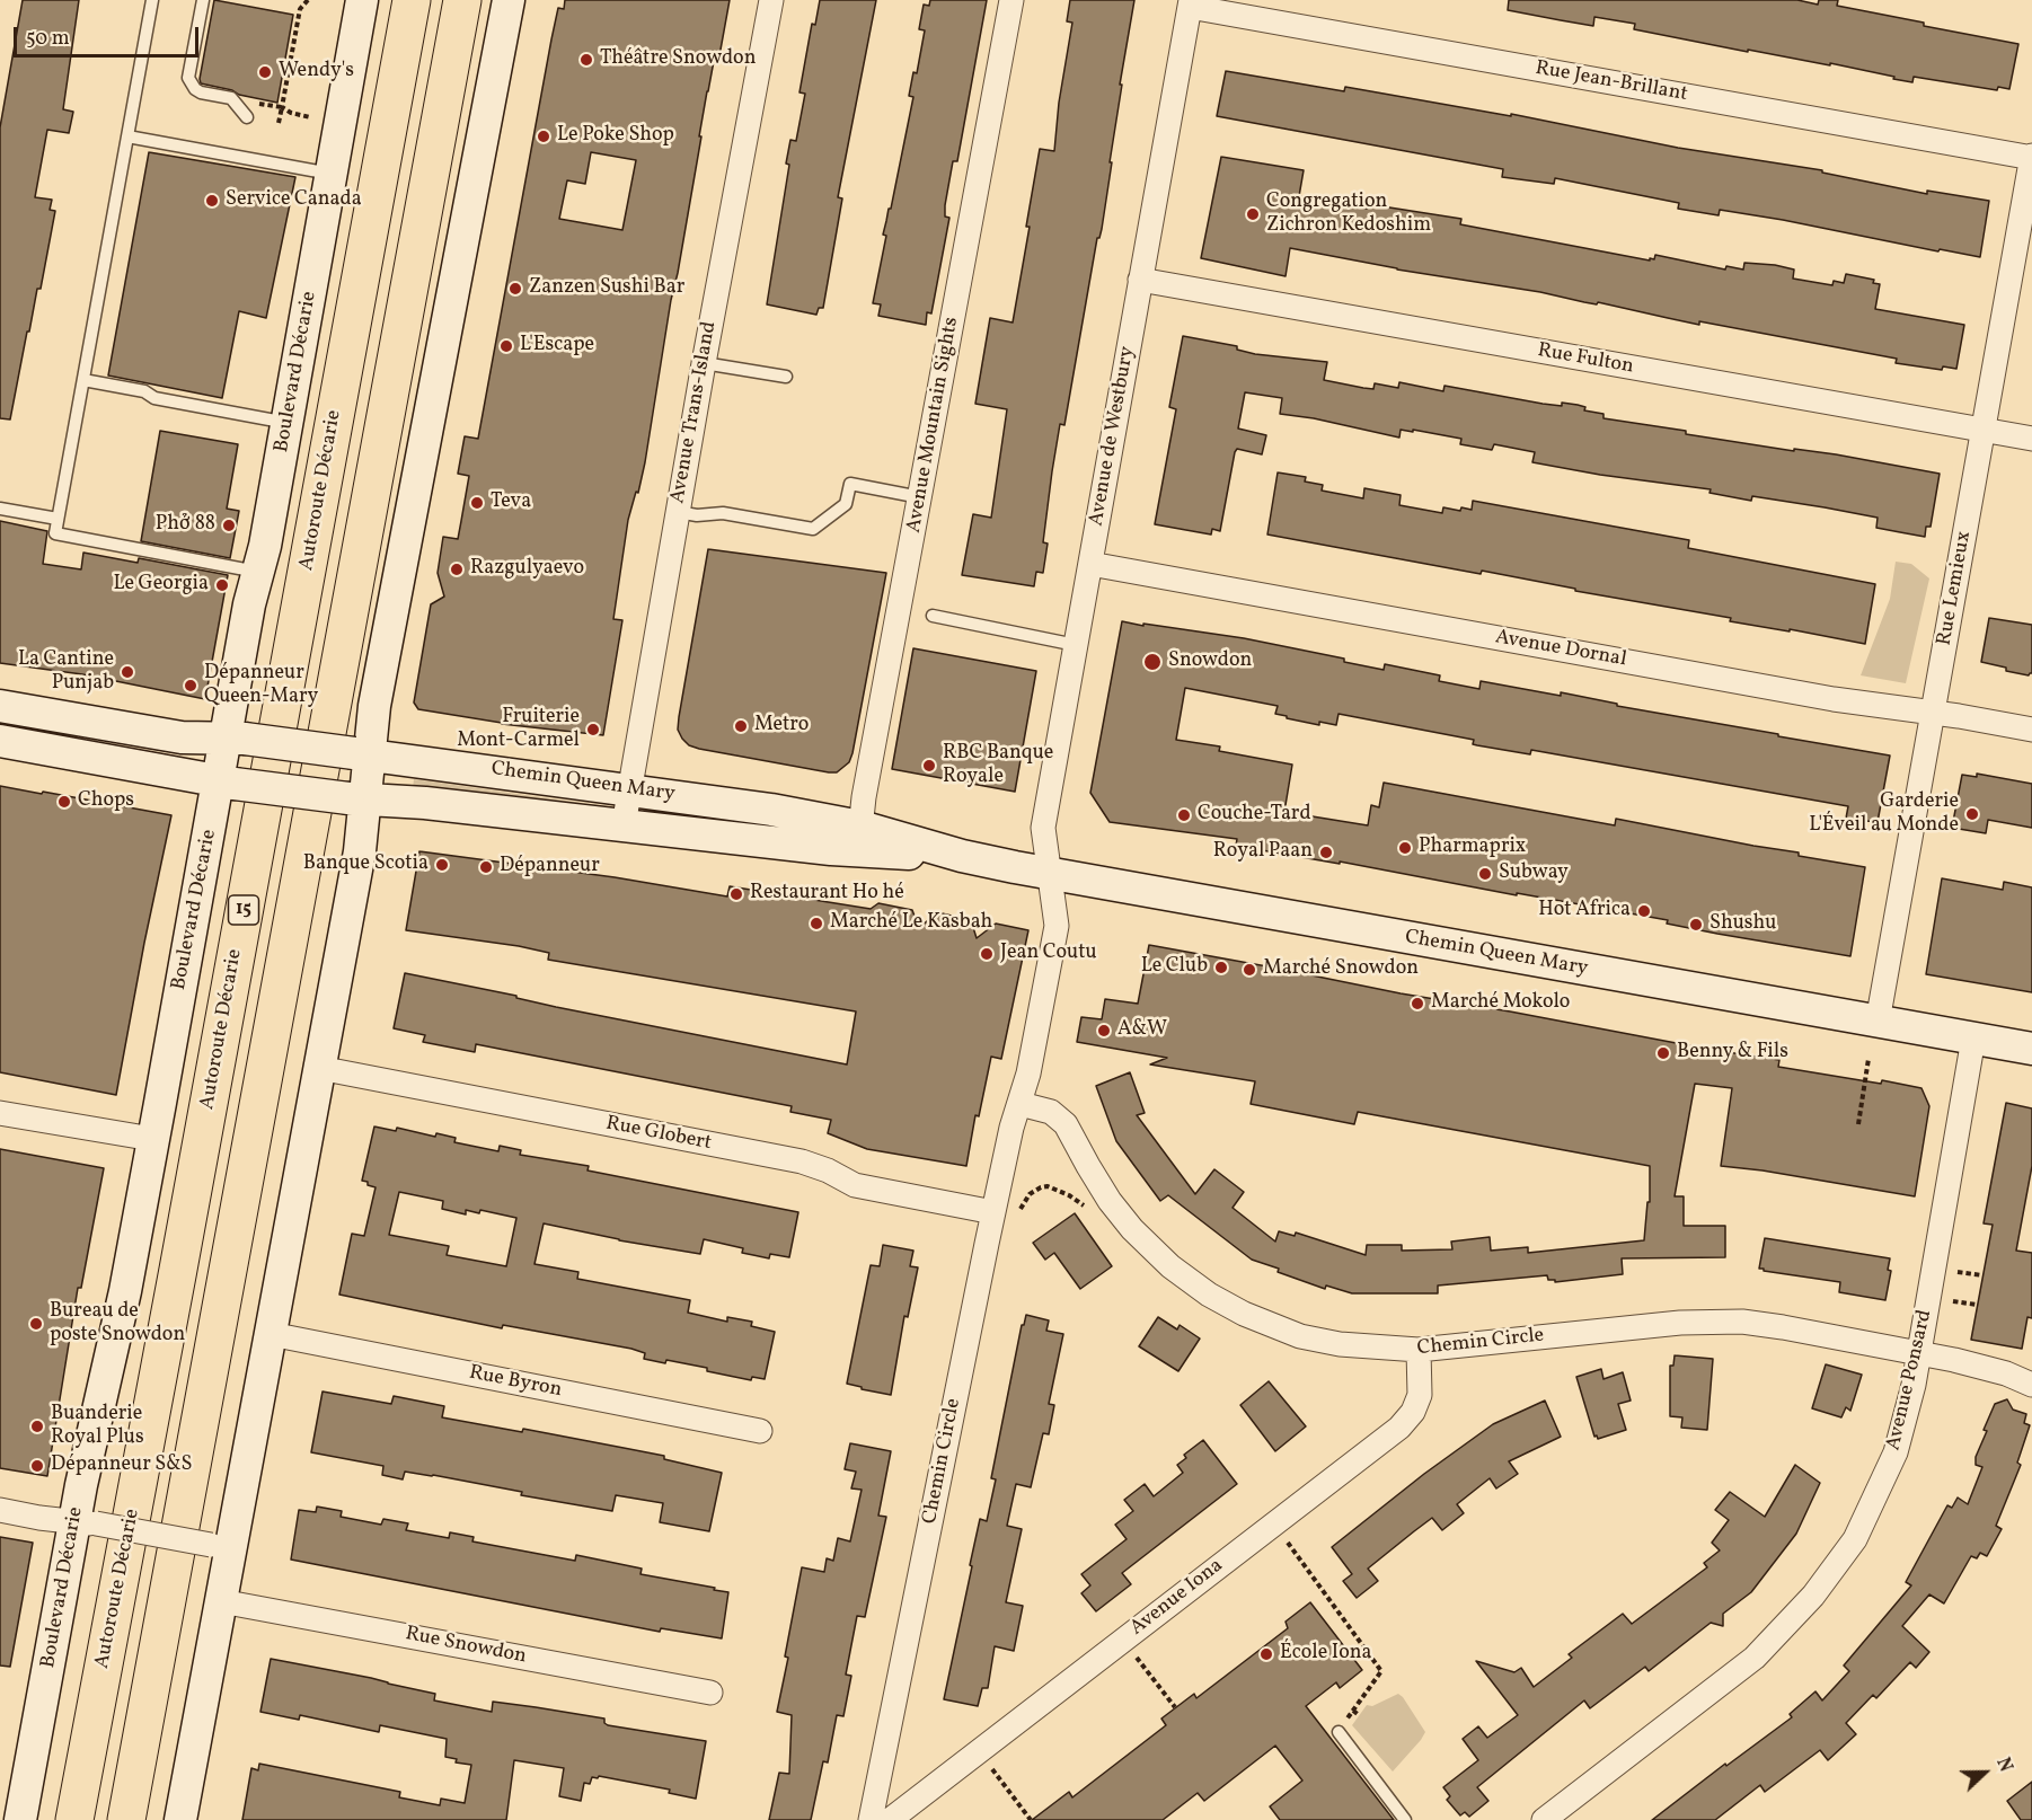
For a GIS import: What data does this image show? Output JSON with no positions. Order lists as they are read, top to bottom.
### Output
{
  "streets": {
    "highway": ["Autoroute Décarie", "15"],
    "main road": ["Boulevard Décarie", "Chemin Queen Mary"],
    "street": [
      "Rue Jean-Brillant",
      "Rue Fulton",
      "Avenue Trans-Island",
      "Avenue Mountain Sights",
      "Avenue de Westbury",
      "Rue Lemieux",
      "Avenue Dornal",
      "Rue Globert",
      "Chemin Circle",
      "Avenue Ponsard",
      "Rue Byron",
      "Avenue Iona",
      "Rue Snowdon"
    ]
  },
  "crossings": [
    ["Rue Jean-Brillant", "Avenue de Westbury"],
    ["Rue Jean-Brillant", "Rue Lemieux"],
    ["Rue Fulton", "Avenue de Westbury"],
    ["Rue Fulton", "Rue Lemieux"],
    ["Boulevard Décarie", "Chemin Queen Mary"],
    ["Avenue Trans-Island", "Chemin Queen Mary"],
    ["Avenue Mountain Sights", "Chemin Queen Mary"],
    ["Avenue de Westbury", "Avenue Dornal"],
    ["Avenue de Westbury", "Chemin Queen Mary"],
    ["Avenue de Westbury", "Chemin Circle"],
    ["Rue Lemieux", "Avenue Dornal"],
    ["Rue Lemieux", "Chemin Queen Mary"],
    ["Chemin Queen Mary", "Chemin Circle"],
    ["Chemin Queen Mary", "Avenue Ponsard"],
    ["Rue Globert", "Chemin Circle"],
    ["Chemin Circle", "Avenue Ponsard"],
    ["Chemin Circle", "Avenue Iona"]
  ],
  "places": [
    "Théâtre Snowdon",
    "Wendy's",
    "Le Poke Shop",
    "Service Canada",
    "Congregation Zichron Kedoshim",
    "Zanzen Sushi Bar",
    "L'Escape",
    "Teva",
    "Phở 88",
    "Razgulyaevo",
    "Le Georgia",
    "Snowdon",
    "La Cantine Punjab",
    "Dépanneur Queen-Mary",
    "Metro",
    "Fruiterie Mont-Carmel",
    "RBC Banque Royale",
    "Chops",
    "Garderie L'Éveil au Monde",
    "Couche-Tard",
    "Pharmaprix",
    "Royal Paan",
    "Banque Scotia",
    "Dépanneur",
    "Subway",
    "Restaurant Ho hé",
    "Hot Africa",
    "Marché Le Kasbah",
    "Shushu",
    "Jean Coutu",
    "Le Club",
    "Marché Snowdon",
    "Marché Mokolo",
    "A&W",
    "Benny & Fils",
    "Bureau de poste Snowdon",
    "Buanderie Royal Plus",
    "Dépanneur S&S",
    "École Iona"
  ],
  "scale_bar": "50 m",
  "north": "right"
}
